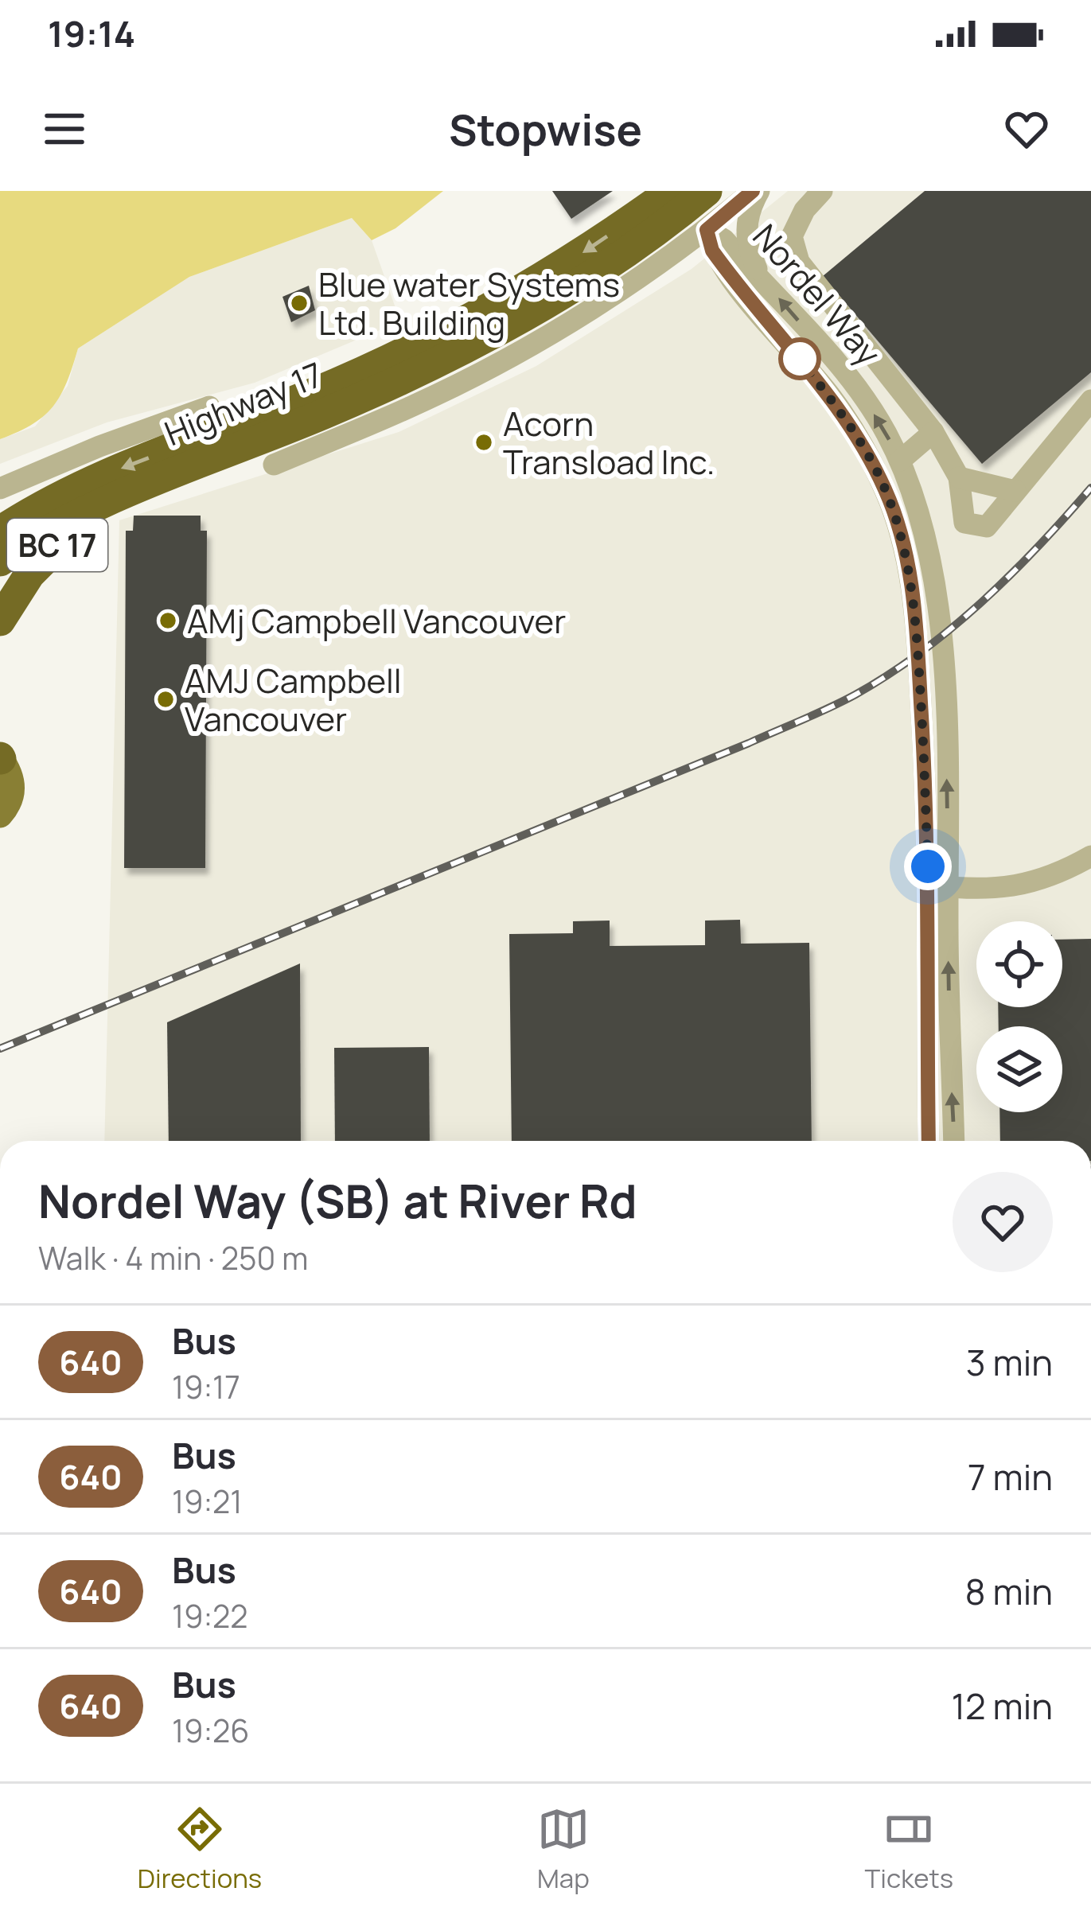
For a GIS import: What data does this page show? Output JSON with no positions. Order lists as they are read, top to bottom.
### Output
{
  "streets": {
    "highway": ["Highway 17", "BC 17"],
    "street": ["Nordel Way"]
  },
  "crossings": [
    ["Highway 17", "BC 17"]
  ],
  "places": [
    "Blue water Systems Ltd. Building",
    "Acorn Transload Inc.",
    "AMj Campbell Vancouver",
    "AMJ Campbell Vancouver"
  ],
  "lines": ["bus line 640"],
  "page": {
    "status": "19:14",
    "header": "Stopwise",
    "heading": ["Nordel Way (SB) at River Rd", "Walk · 4 min · 250 m"],
    "list": [
      {
        "mark": "640",
        "name": "Bus",
        "note": "19:17",
        "value": "3 min"
      },
      {
        "mark": "640",
        "name": "Bus",
        "note": "19:21",
        "value": "7 min"
      },
      {
        "mark": "640",
        "name": "Bus",
        "note": "19:22",
        "value": "8 min"
      },
      {
        "mark": "640",
        "name": "Bus",
        "note": "19:26",
        "value": "12 min"
      }
    ],
    "tabs": ["Directions", "Map", "Tickets"]
  }
}
